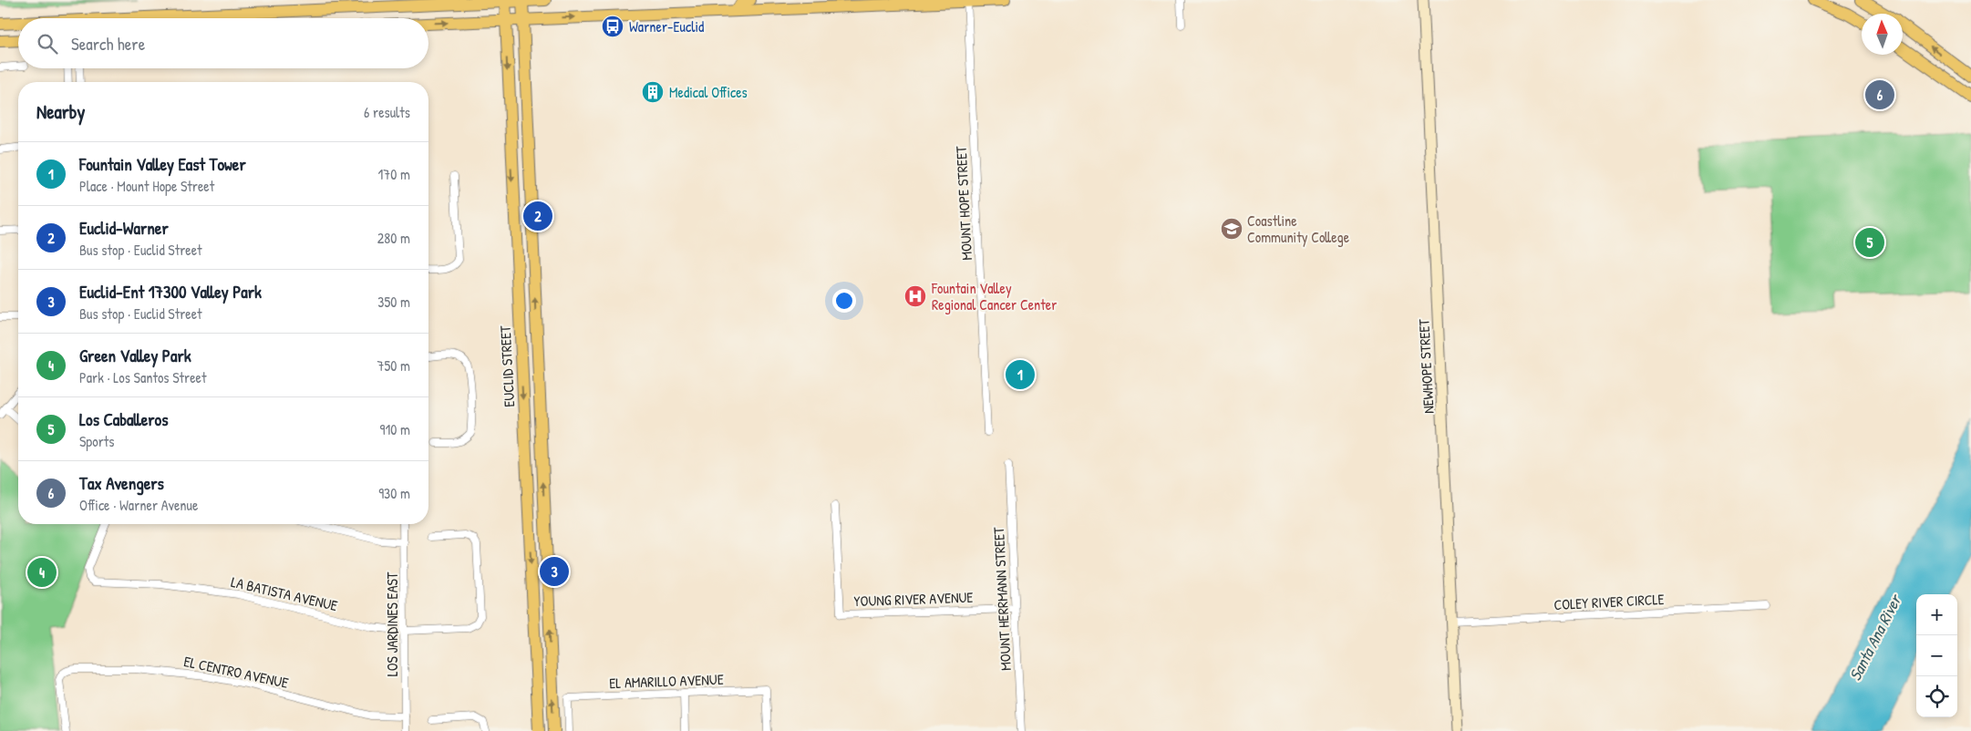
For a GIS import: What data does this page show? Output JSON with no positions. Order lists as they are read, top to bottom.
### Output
{
  "streets": {
    "main road": ["EUCLID STREET"],
    "street": [
      "MOUNT HOPE STREET",
      "NEWHOPE STREET",
      "LA BATISTA AVENUE",
      "YOUNG RIVER AVENUE",
      "MOUNT HERRMANN STREET",
      "COLEY RIVER CIRCLE",
      "LOS JARDINES EAST",
      "EL CENTRO AVENUE",
      "EL AMARILLO AVENUE"
    ]
  },
  "crossings": [
    ["NEWHOPE STREET", "COLEY RIVER CIRCLE"],
    ["LA BATISTA AVENUE", "LOS JARDINES EAST"],
    ["YOUNG RIVER AVENUE", "MOUNT HERRMANN STREET"],
    ["LOS JARDINES EAST", "EL CENTRO AVENUE"]
  ],
  "water": ["Santa Ana River"],
  "places": {
    "bus stop": ["Warner-Euclid"],
    "building": ["Medical Offices"],
    "school or university": ["Coastline Community College"],
    "hospital": ["Fountain Valley Regional Cancer Center"]
  },
  "north": "top",
  "page": {
    "search": "Search here",
    "pins": [
      "6",
      "2",
      "5",
      "1",
      "3",
      "4"
    ],
    "heading": ["Nearby", "6 results"],
    "list": [
      {
        "mark": "1",
        "name": "Fountain Valley East Tower",
        "note": "Place · Mount Hope Street",
        "value": "170 m"
      },
      {
        "mark": "2",
        "name": "Euclid-Warner",
        "note": "Bus stop · Euclid Street",
        "value": "280 m"
      },
      {
        "mark": "3",
        "name": "Euclid-Ent 17300 Valley Park",
        "note": "Bus stop · Euclid Street",
        "value": "350 m"
      },
      {
        "mark": "4",
        "name": "Green Valley Park",
        "note": "Park · Los Santos Street",
        "value": "750 m"
      },
      {
        "mark": "5",
        "name": "Los Caballeros",
        "note": "Sports",
        "value": "910 m"
      },
      {
        "mark": "6",
        "name": "Tax Avengers",
        "note": "Office · Warner Avenue",
        "value": "930 m"
      }
    ],
    "map_buttons": ["+", "−"]
  }
}
